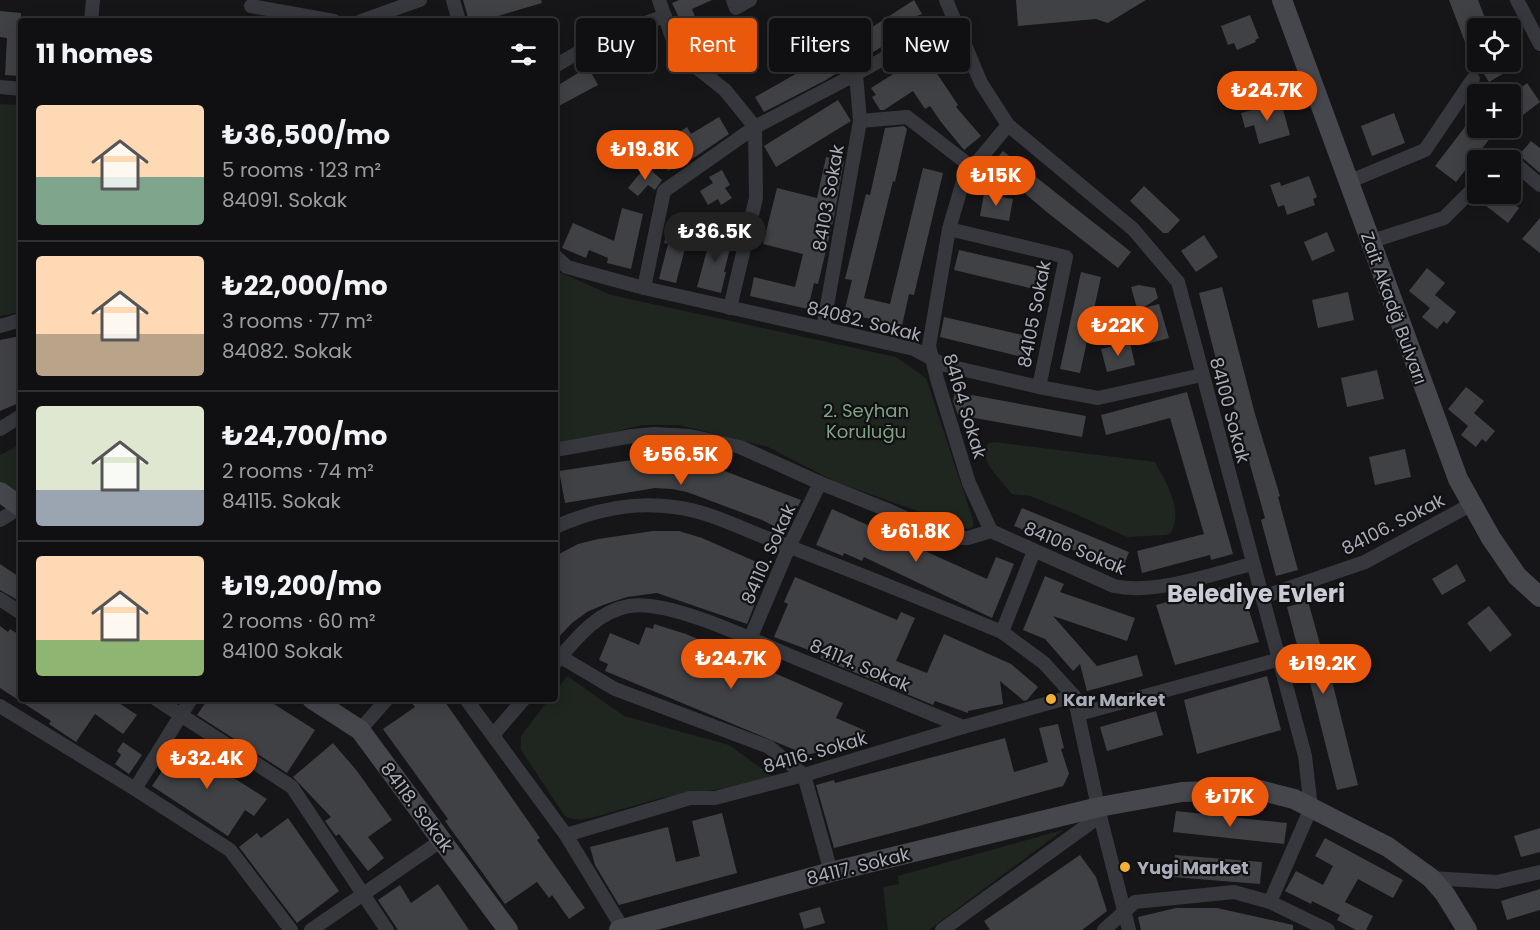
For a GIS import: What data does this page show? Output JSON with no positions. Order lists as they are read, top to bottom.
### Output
{
  "streets": {
    "main road": ["Zait Akadğ Bulvarı", "84118. Sokak", "84117. Sokak"],
    "street": [
      "84103 Sokak",
      "84105 Sokak",
      "84082. Sokak",
      "84164 Sokak",
      "84100 Sokak",
      "84106. Sokak",
      "84106 Sokak",
      "84110. Sokak",
      "84114. Sokak",
      "84116. Sokak"
    ]
  },
  "crossings": [
    ["84103 Sokak", "84082. Sokak"],
    ["Zait Akadğ Bulvarı", "84106. Sokak"],
    ["84105 Sokak", "84082. Sokak"],
    ["84105 Sokak", "84164 Sokak"],
    ["84082. Sokak", "84164 Sokak"],
    ["84082. Sokak", "84100 Sokak"],
    ["84164 Sokak", "84100 Sokak"],
    ["84164 Sokak", "84106 Sokak"],
    ["84100 Sokak", "84106. Sokak"],
    ["84100 Sokak", "84106 Sokak"],
    ["84100 Sokak", "84117. Sokak"],
    ["84110. Sokak", "84114. Sokak"],
    ["84114. Sokak", "84116. Sokak"]
  ],
  "districts": ["Belediye Evleri"],
  "parks": ["2. Seyhan Koruluğu"],
  "places": ["Kar Market", "Yugi Market"],
  "page": {
    "map_buttons": ["+", "−"],
    "chip": [
      "Buy",
      "Rent",
      "Filters",
      "New"
    ],
    "heading": "11 homes",
    "price": [
      "₺24.7K",
      "₺19.8K",
      "₺15K",
      "₺36.5K",
      "₺22K",
      "₺56.5K",
      "₺61.8K",
      "₺24.7K",
      "₺19.2K",
      "₺32.4K",
      "₺17K"
    ],
    "list": [
      {
        "name": "₺36,500/mo",
        "note": "5 rooms · 123 m² · 84091. Sokak"
      },
      {
        "name": "₺22,000/mo",
        "note": "3 rooms · 77 m² · 84082. Sokak"
      },
      {
        "name": "₺24,700/mo",
        "note": "2 rooms · 74 m² · 84115. Sokak"
      },
      {
        "name": "₺19,200/mo",
        "note": "2 rooms · 60 m² · 84100 Sokak"
      }
    ]
  }
}
